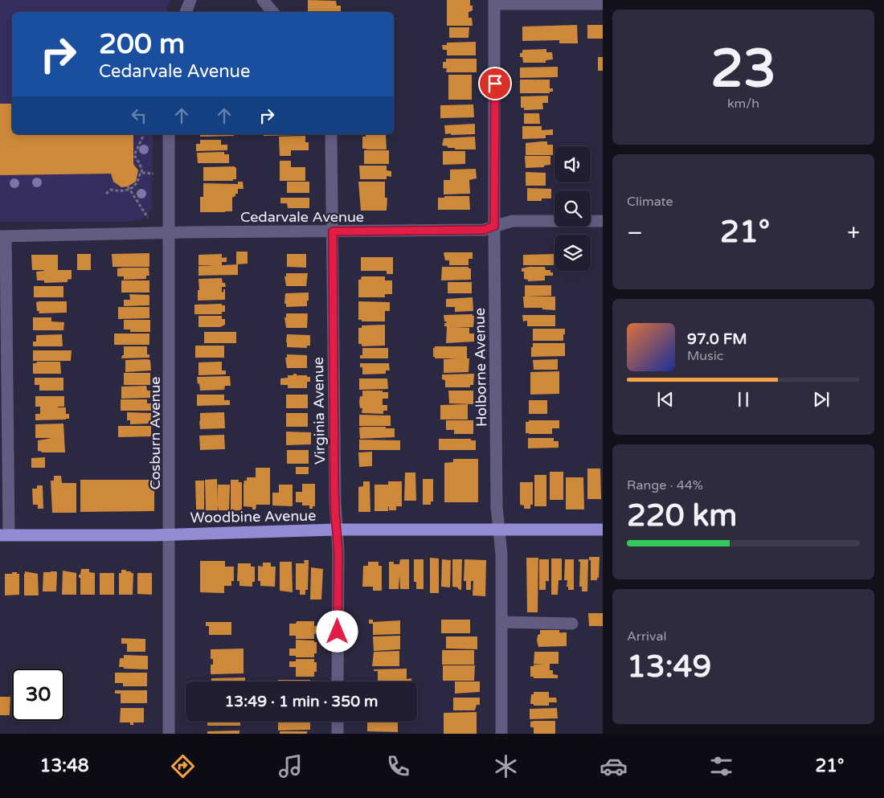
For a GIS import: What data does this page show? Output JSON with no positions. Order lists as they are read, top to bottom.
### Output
{
  "streets": {
    "main road": ["Woodbine Avenue"],
    "street": [
      "Cedarvale Avenue",
      "Holborne Avenue",
      "Virginia Avenue",
      "Cosburn Avenue"
    ]
  },
  "crossings": [
    ["Cedarvale Avenue", "Holborne Avenue"],
    ["Cedarvale Avenue", "Virginia Avenue"],
    ["Cedarvale Avenue", "Cosburn Avenue"],
    ["Holborne Avenue", "Woodbine Avenue"],
    ["Virginia Avenue", "Woodbine Avenue"],
    ["Cosburn Avenue", "Woodbine Avenue"]
  ],
  "page": {
    "tile": [
      ["23", "km/h"],
      "Climate",
      ["Range · 44%", "220 km"],
      ["Arrival", "13:49"]
    ],
    "turn": ["200 m", "Cedarvale Avenue"],
    "heat": ["−", "21°", "+"],
    "song": ["97.0 FM", "Music"],
    "limit": "30",
    "trip": "13:49 · 1 min · 350 m",
    "tabs": ["13:48", "21°"]
  }
}
